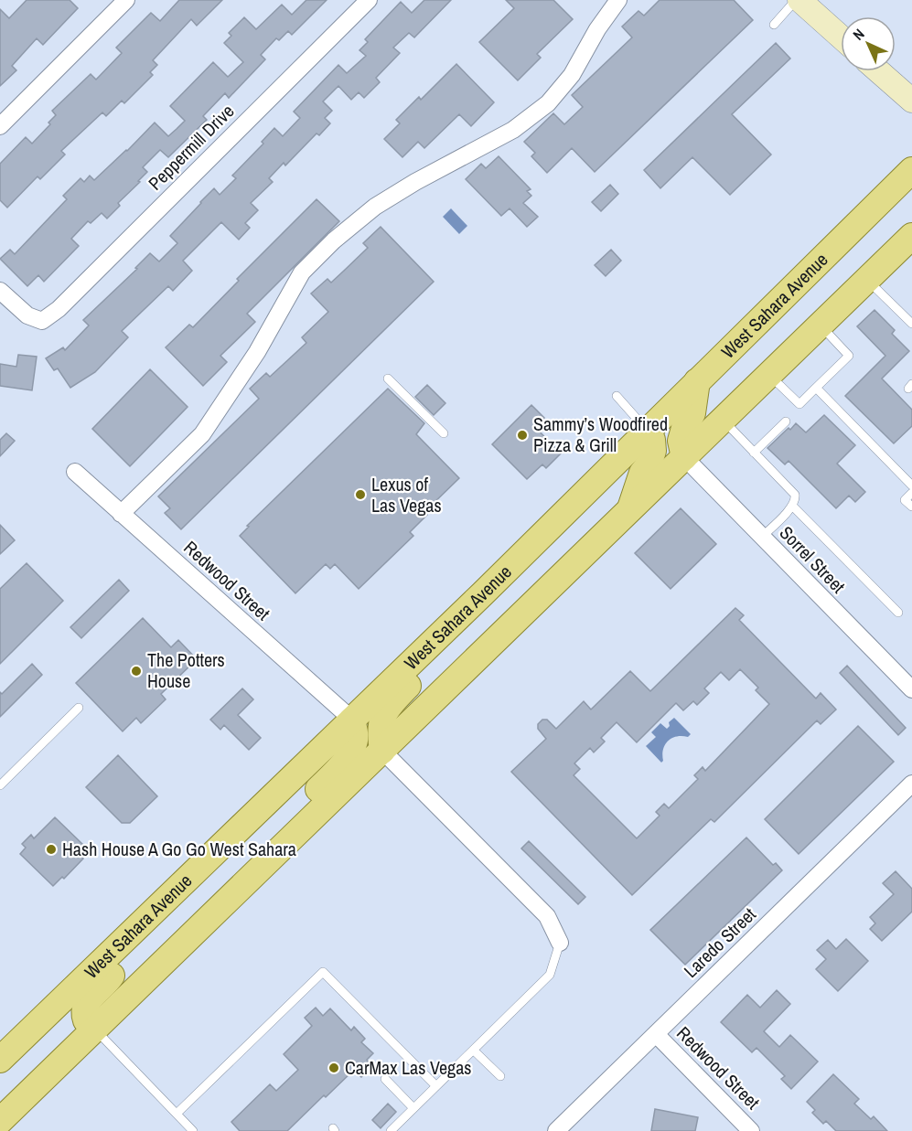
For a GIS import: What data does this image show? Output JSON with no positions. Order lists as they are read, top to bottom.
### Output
{
  "streets": {
    "main road": ["West Sahara Avenue"],
    "street": [
      "Peppermill Drive",
      "Sorrel Street",
      "Redwood Street",
      "Laredo Street"
    ]
  },
  "crossings": [
    ["West Sahara Avenue", "Redwood Street"],
    ["Redwood Street", "Laredo Street"]
  ],
  "places": [
    "Sammy’s Woodfired Pizza & Grill",
    "Lexus of Las Vegas",
    "The Potters House",
    "Hash House A Go Go West Sahara",
    "CarMax Las Vegas"
  ],
  "north": "top left"
}
